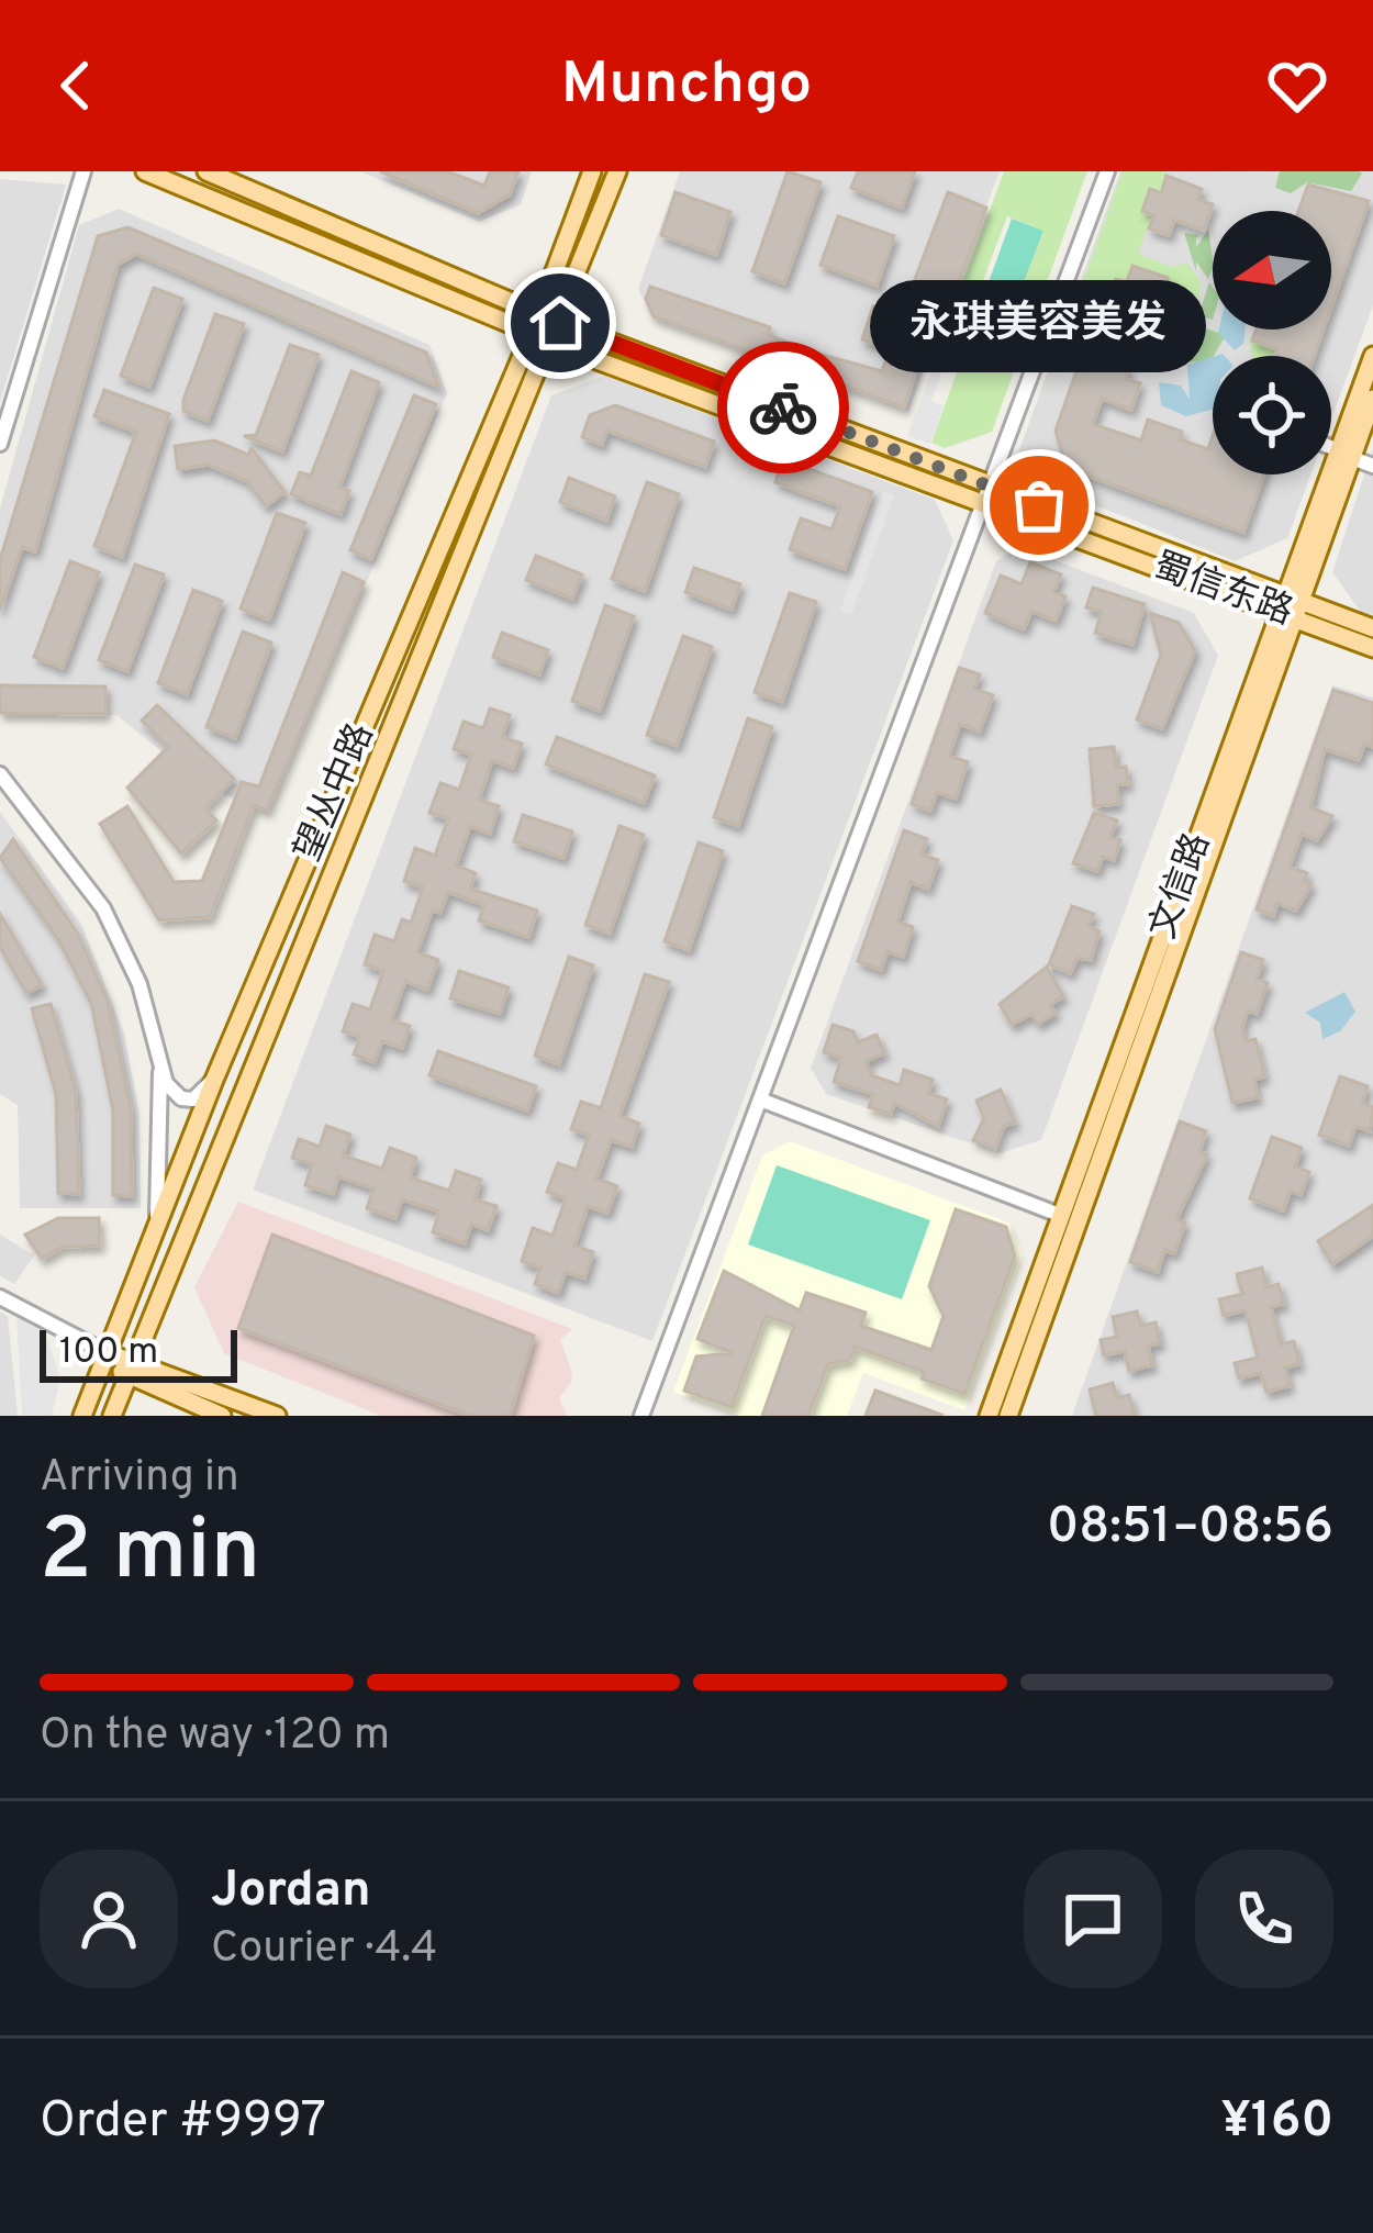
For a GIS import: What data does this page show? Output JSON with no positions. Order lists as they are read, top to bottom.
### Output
{
  "streets": {
    "main road": ["蜀信东路", "望丛中路", "文信路"]
  },
  "crossings": [
    ["蜀信东路", "望丛中路"],
    ["蜀信东路", "文信路"]
  ],
  "places": ["永琪美容美发"],
  "scale_bar": "100 m",
  "north": "left",
  "page": {
    "header": "Munchgo",
    "bubble": "永琪美容美发",
    "scale": "100 m",
    "heading": ["2 min", "Arriving in", "08:51–08:56"],
    "panel": [
      "Jordan",
      "Courier · 4.4",
      "Order #9997",
      "¥160"
    ],
    "bar": "On the way · 120 m"
  }
}
